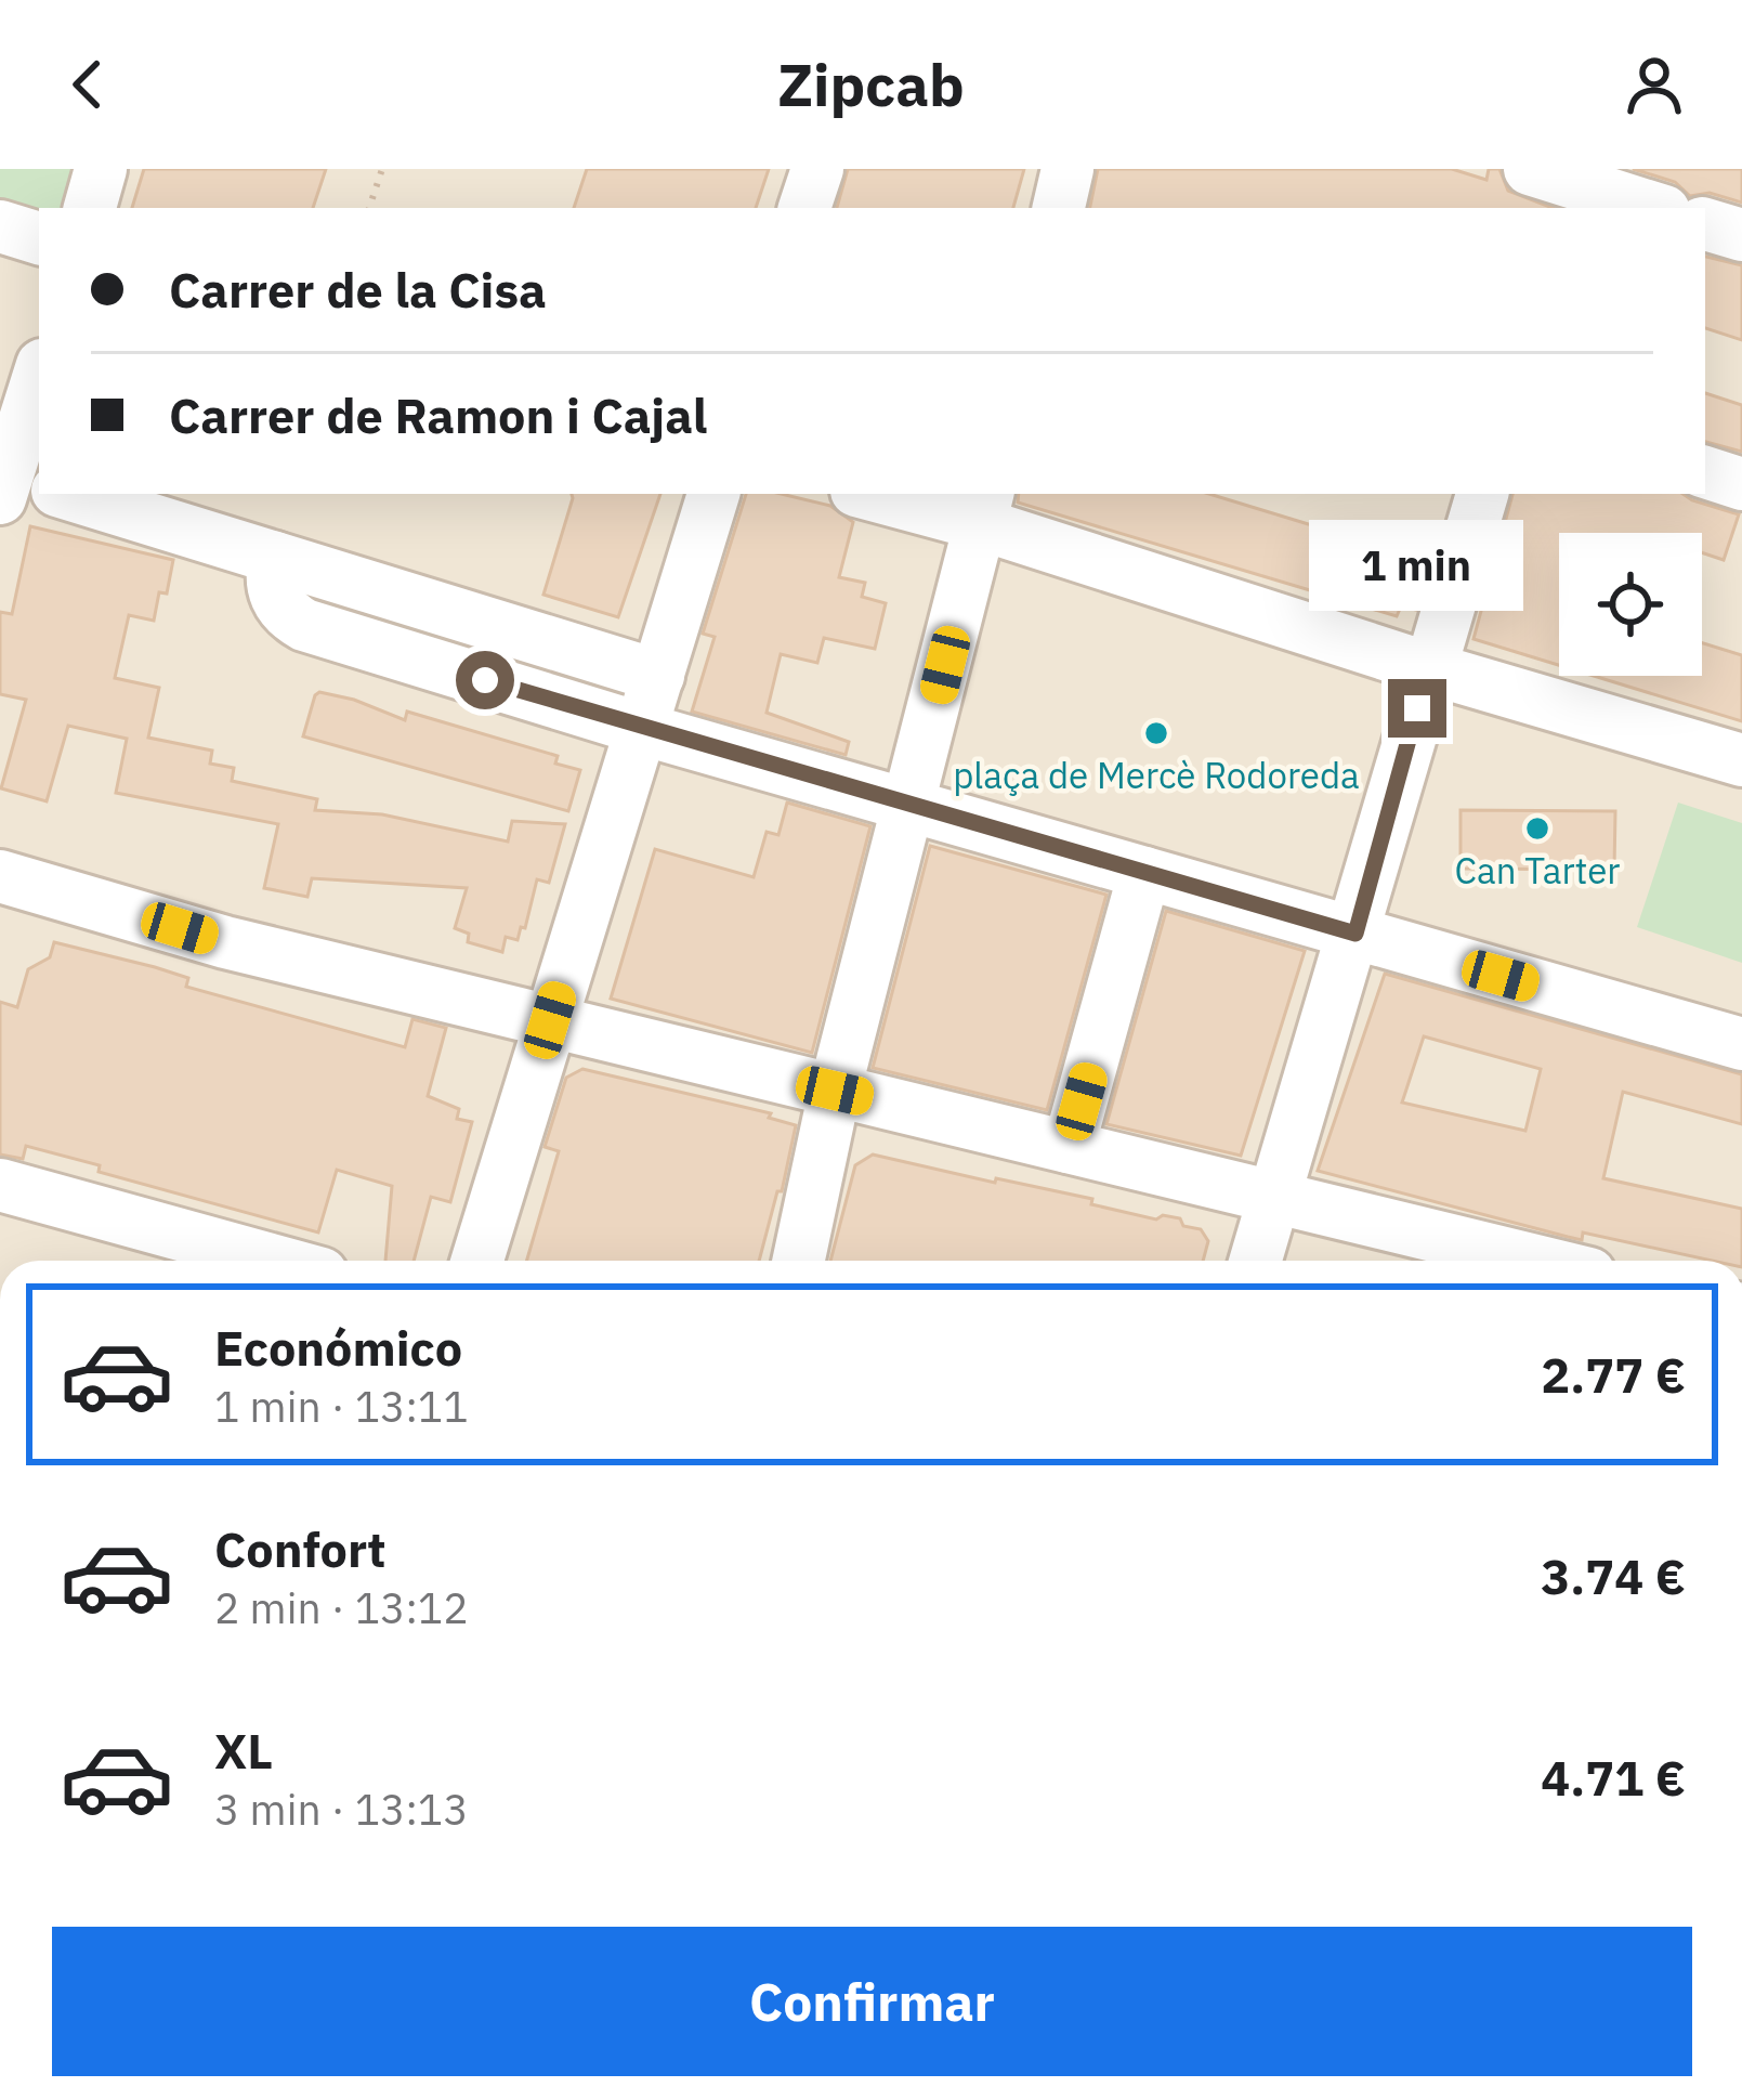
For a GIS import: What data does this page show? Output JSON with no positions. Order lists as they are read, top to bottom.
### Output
{
  "places": ["plaça de Mercè Rodoreda", "Can Tarter"],
  "page": {
    "header": "Zipcab",
    "banner": ["Carrer de la Cisa", "Carrer de Ramon i Cajal"],
    "bubble": "1 min",
    "list": [
      {
        "name": "Económico",
        "note": "1 min · 13:11",
        "value": "2.77 €"
      },
      {
        "name": "Confort",
        "note": "2 min · 13:12",
        "value": "3.74 €"
      },
      {
        "name": "XL",
        "note": "3 min · 13:13",
        "value": "4.71 €"
      }
    ],
    "buttons": "Confirmar"
  }
}
